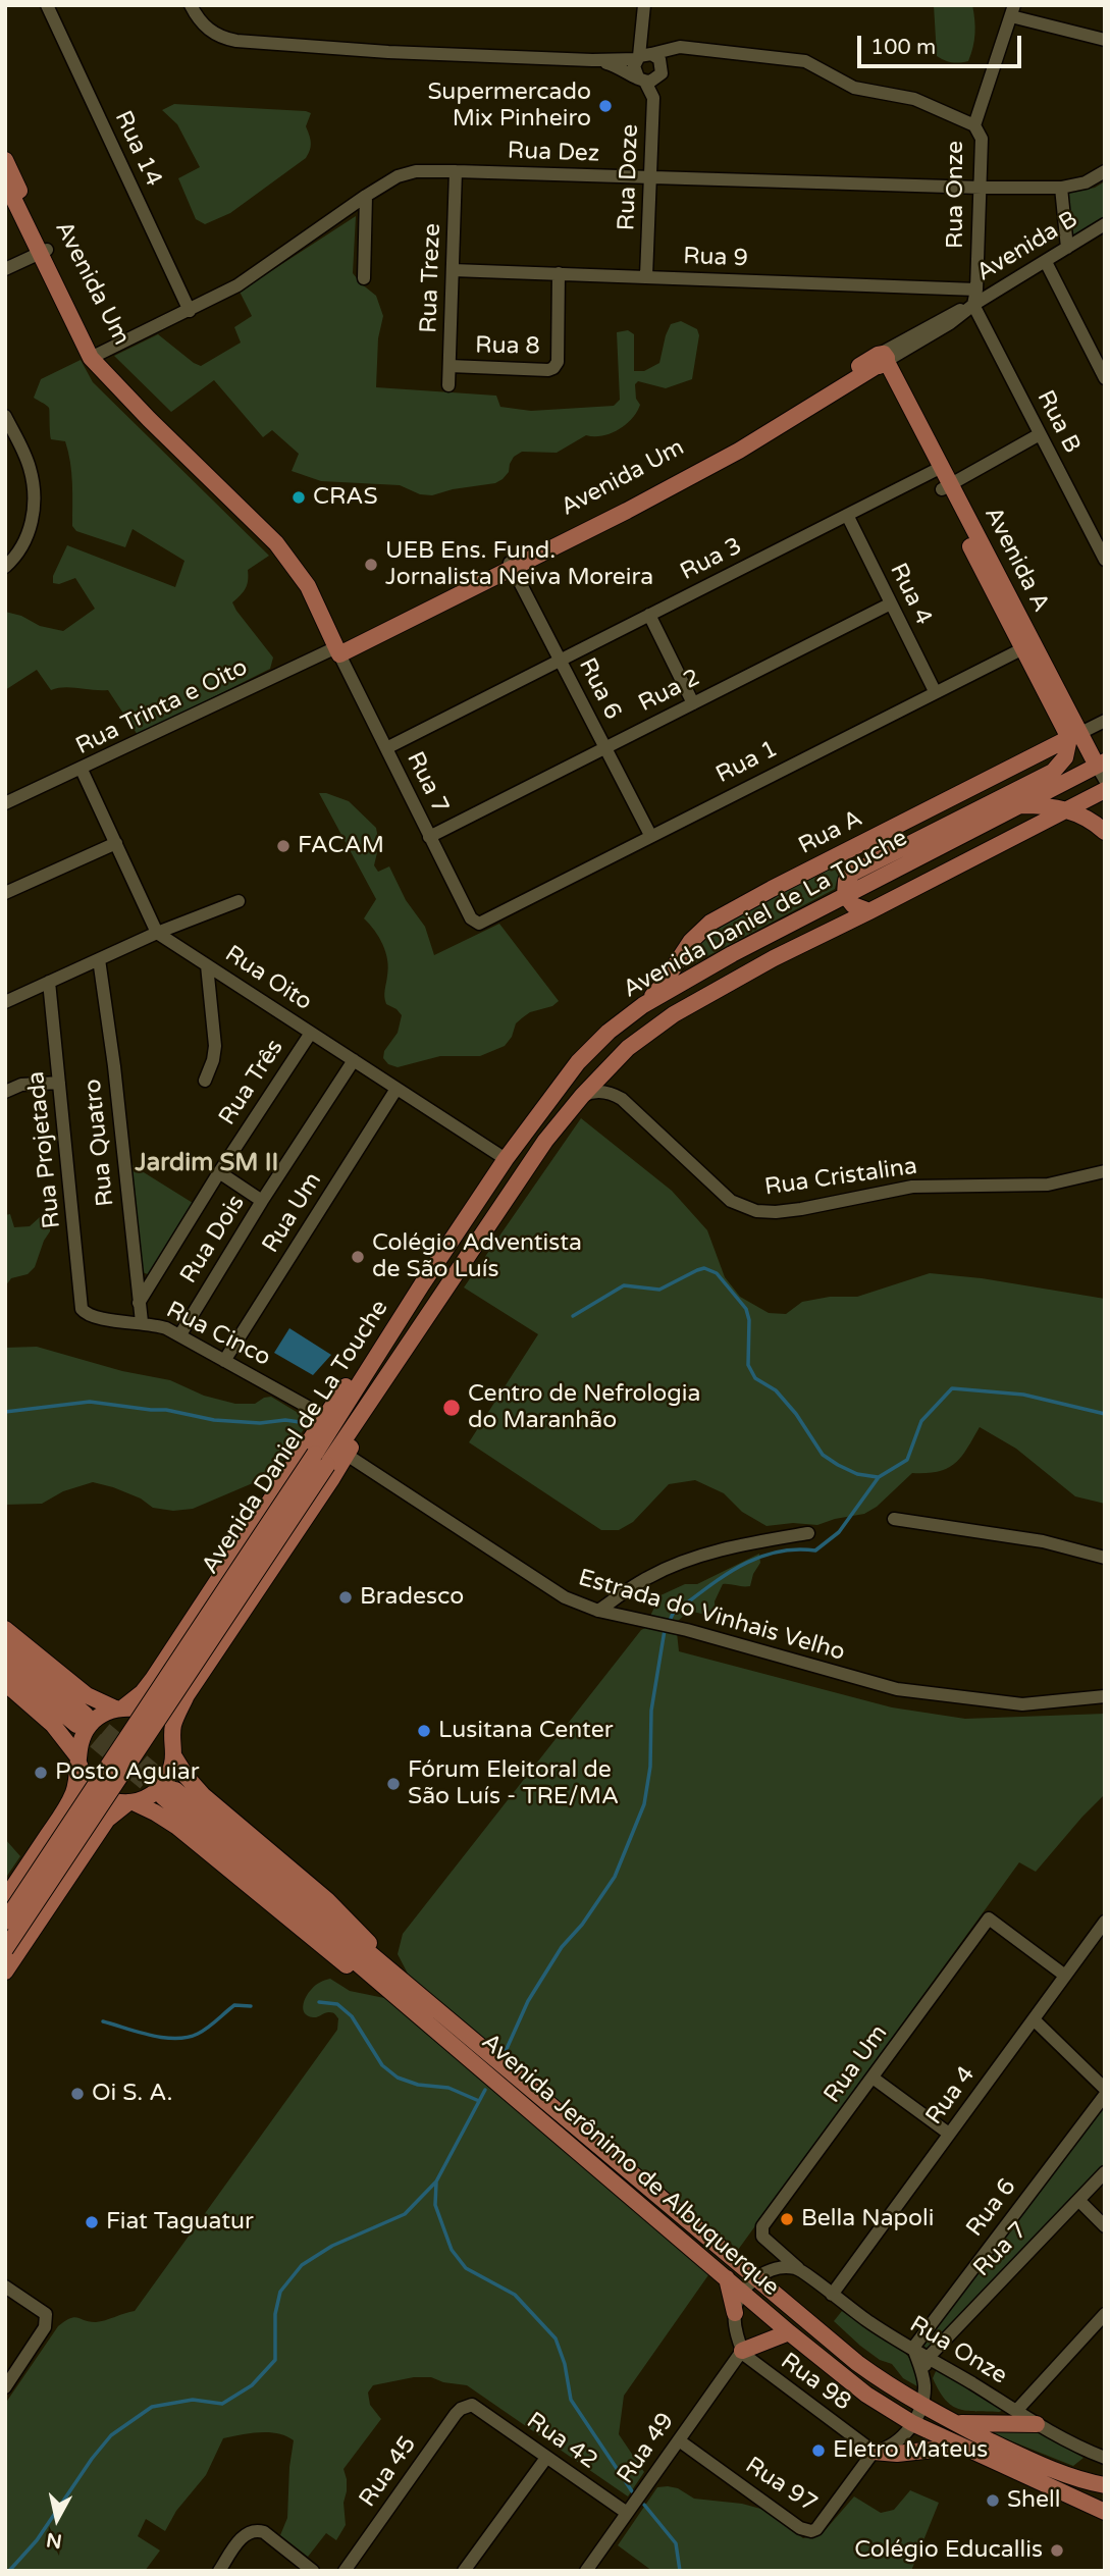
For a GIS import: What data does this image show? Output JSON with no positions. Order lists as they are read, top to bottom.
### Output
{
  "streets": {
    "main road": [
      "Avenida Um",
      "Avenida A",
      "Rua A",
      "Avenida Daniel de La Touche",
      "Avenida Jerônimo de Albuquerque"
    ],
    "street": [
      "Rua 14",
      "Rua Dez",
      "Rua Doze",
      "Rua Onze",
      "Avenida B",
      "Rua 9",
      "Rua Treze",
      "Rua 8",
      "Rua B",
      "Rua 3",
      "Rua 4",
      "Rua 6",
      "Rua 2",
      "Rua Trinta e Oito",
      "Rua 1",
      "Rua 7",
      "Rua Oito",
      "Rua Três",
      "Rua Quatro",
      "Rua Projetada",
      "Rua Cristalina",
      "Rua Um",
      "Rua Dois",
      "Rua Cinco",
      "Estrada do Vinhais Velho",
      "Rua 98",
      "Rua 42",
      "Rua 49",
      "Rua 45",
      "Rua 97"
    ]
  },
  "crossings": [
    ["Rua 14", "Rua Dez"],
    ["Rua Dez", "Rua Doze"],
    ["Rua Dez", "Rua Onze"],
    ["Rua Dez", "Rua Treze"],
    ["Rua Dez", "Avenida Um"],
    ["Rua Doze", "Rua Onze"],
    ["Rua Doze", "Rua 9"],
    ["Rua Onze", "Avenida B"],
    ["Rua Onze", "Rua 9"],
    ["Rua Onze", "Rua B"],
    ["Rua Onze", "Rua 4"],
    ["Rua Onze", "Rua 6"],
    ["Rua Onze", "Rua 7"],
    ["Rua Onze", "Rua Um"],
    ["Avenida B", "Avenida Um"],
    ["Avenida B", "Rua B"],
    ["Avenida B", "Avenida A"],
    ["Rua 9", "Rua Treze"],
    ["Rua 9", "Rua 8"],
    ["Rua Treze", "Rua 8"],
    ["Avenida Um", "Avenida A"],
    ["Avenida Um", "Rua 6"],
    ["Avenida Um", "Rua Trinta e Oito"],
    ["Avenida Um", "Rua 7"],
    ["Rua 3", "Avenida A"],
    ["Rua 3", "Rua 4"],
    ["Rua 3", "Rua 6"],
    ["Rua 3", "Rua 7"],
    ["Avenida A", "Rua 1"],
    ["Avenida A", "Rua A"],
    ["Avenida A", "Avenida Daniel de La Touche"],
    ["Rua 4", "Rua 2"],
    ["Rua 4", "Rua 1"],
    ["Rua 4", "Rua Um"],
    ["Rua 6", "Rua 2"],
    ["Rua 6", "Rua 1"],
    ["Rua 2", "Rua 7"],
    ["Rua Trinta e Oito", "Rua 7"],
    ["Rua 1", "Rua 7"],
    ["Rua A", "Avenida Daniel de La Touche"],
    ["Avenida Daniel de La Touche", "Rua Oito"],
    ["Avenida Daniel de La Touche", "Rua Cristalina"],
    ["Rua Oito", "Rua Três"],
    ["Rua Oito", "Rua Um"],
    ["Rua Oito", "Rua Dois"],
    ["Rua Três", "Rua Quatro"],
    ["Rua Quatro", "Rua Cinco"],
    ["Rua Projetada", "Rua Cinco"],
    ["Rua Um", "Rua Cinco"],
    ["Rua Dois", "Rua Cinco"],
    ["Rua 98", "Rua 49"],
    ["Rua 98", "Rua 97"],
    ["Rua 42", "Rua 49"],
    ["Rua 42", "Rua 45"],
    ["Rua 49", "Rua 97"]
  ],
  "districts": ["Jardim SM II"],
  "places": [
    "Supermercado Mix Pinheiro",
    "CRAS",
    "UEB Ens. Fund. Jornalista Neiva Moreira",
    "FACAM",
    "Colégio Adventista de São Luís",
    "Centro de Nefrologia do Maranhão",
    "Bradesco",
    "Lusitana Center",
    "Posto Aguiar",
    "Fórum Eleitoral de São Luís - TRE/MA",
    "Oi S. A.",
    "Bella Napoli",
    "Fiat Taguatur",
    "Eletro Mateus",
    "Shell",
    "Colégio Educallis"
  ],
  "scale_bar": "100 m",
  "north": "bottom"
}
